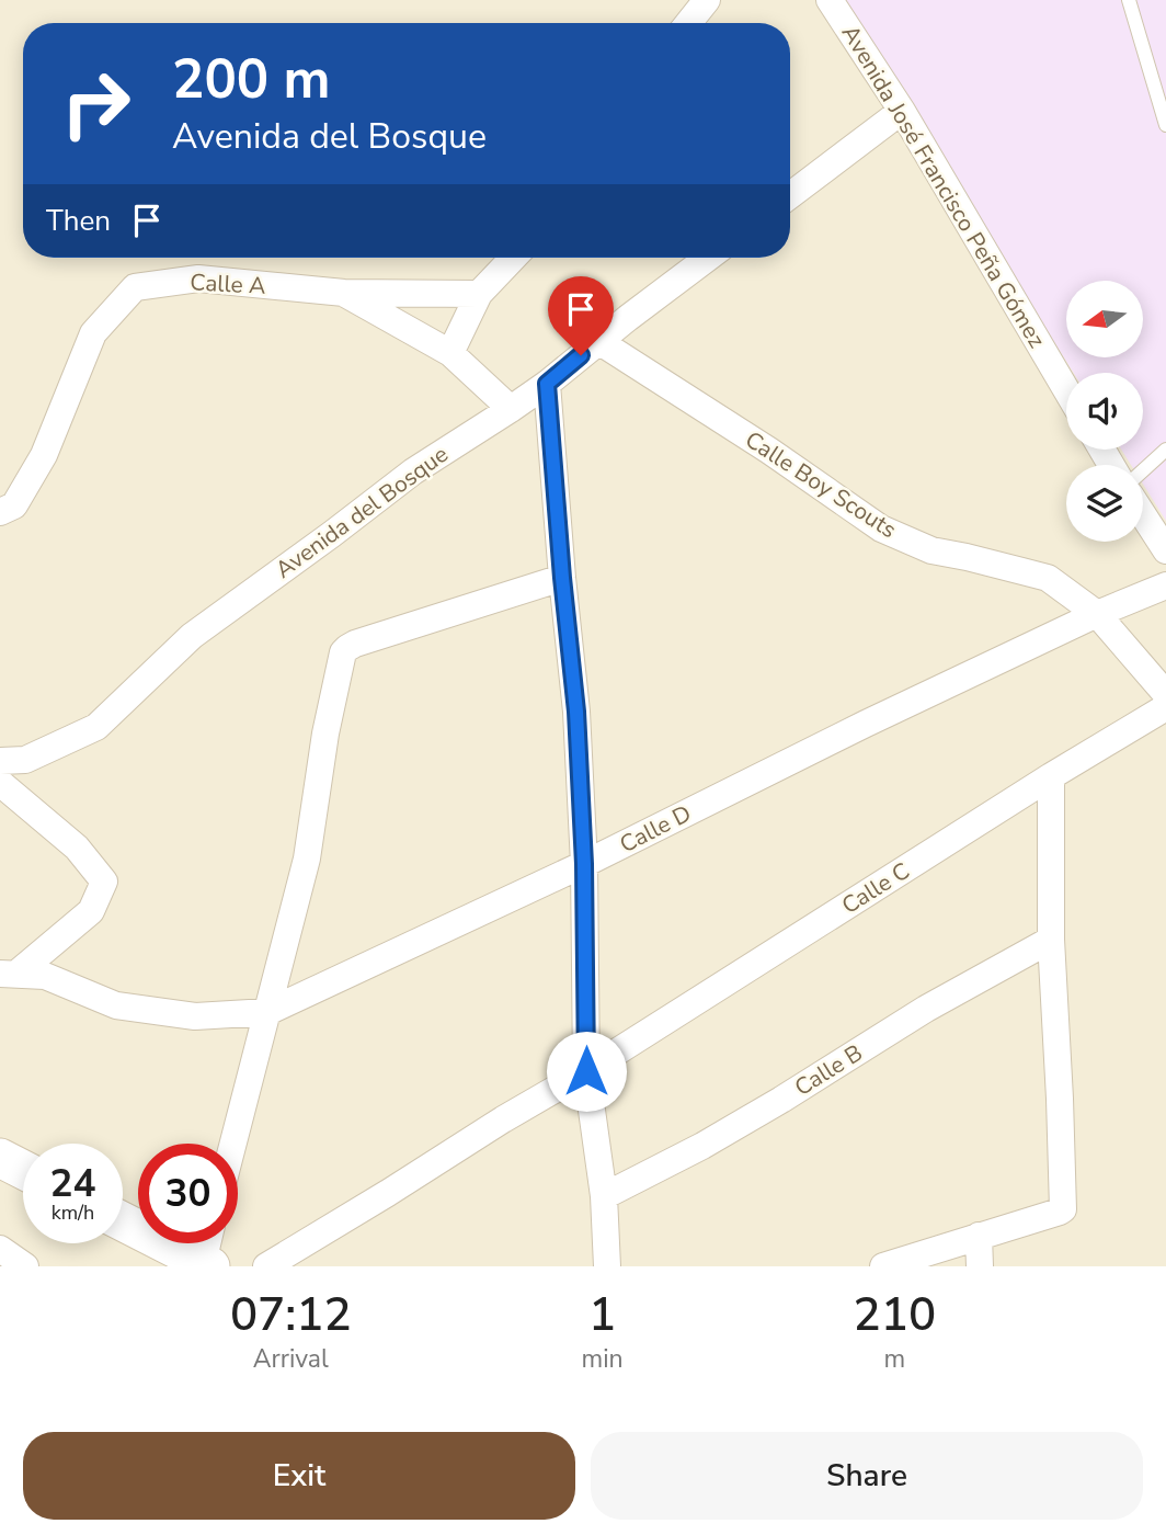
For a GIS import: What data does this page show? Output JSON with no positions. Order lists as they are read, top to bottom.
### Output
{
  "streets": {
    "street": [
      "Avenida José Francisco Peña Gómez",
      "Calle A",
      "Calle Boy Scouts",
      "Avenida del Bosque",
      "Calle D",
      "Calle C",
      "Calle B"
    ]
  },
  "crossings": [
    ["Calle Boy Scouts", "Avenida del Bosque"],
    ["Calle Boy Scouts", "Calle D"]
  ],
  "north": "left",
  "page": {
    "turn": ["200 m", "Avenida del Bosque"],
    "then": "Then",
    "speed": "24 km/h",
    "limit": "30",
    "eta": [
      "07:12",
      "Arrival",
      "1",
      "min",
      "210",
      "m"
    ],
    "buttons": ["Exit", "Share"]
  }
}
